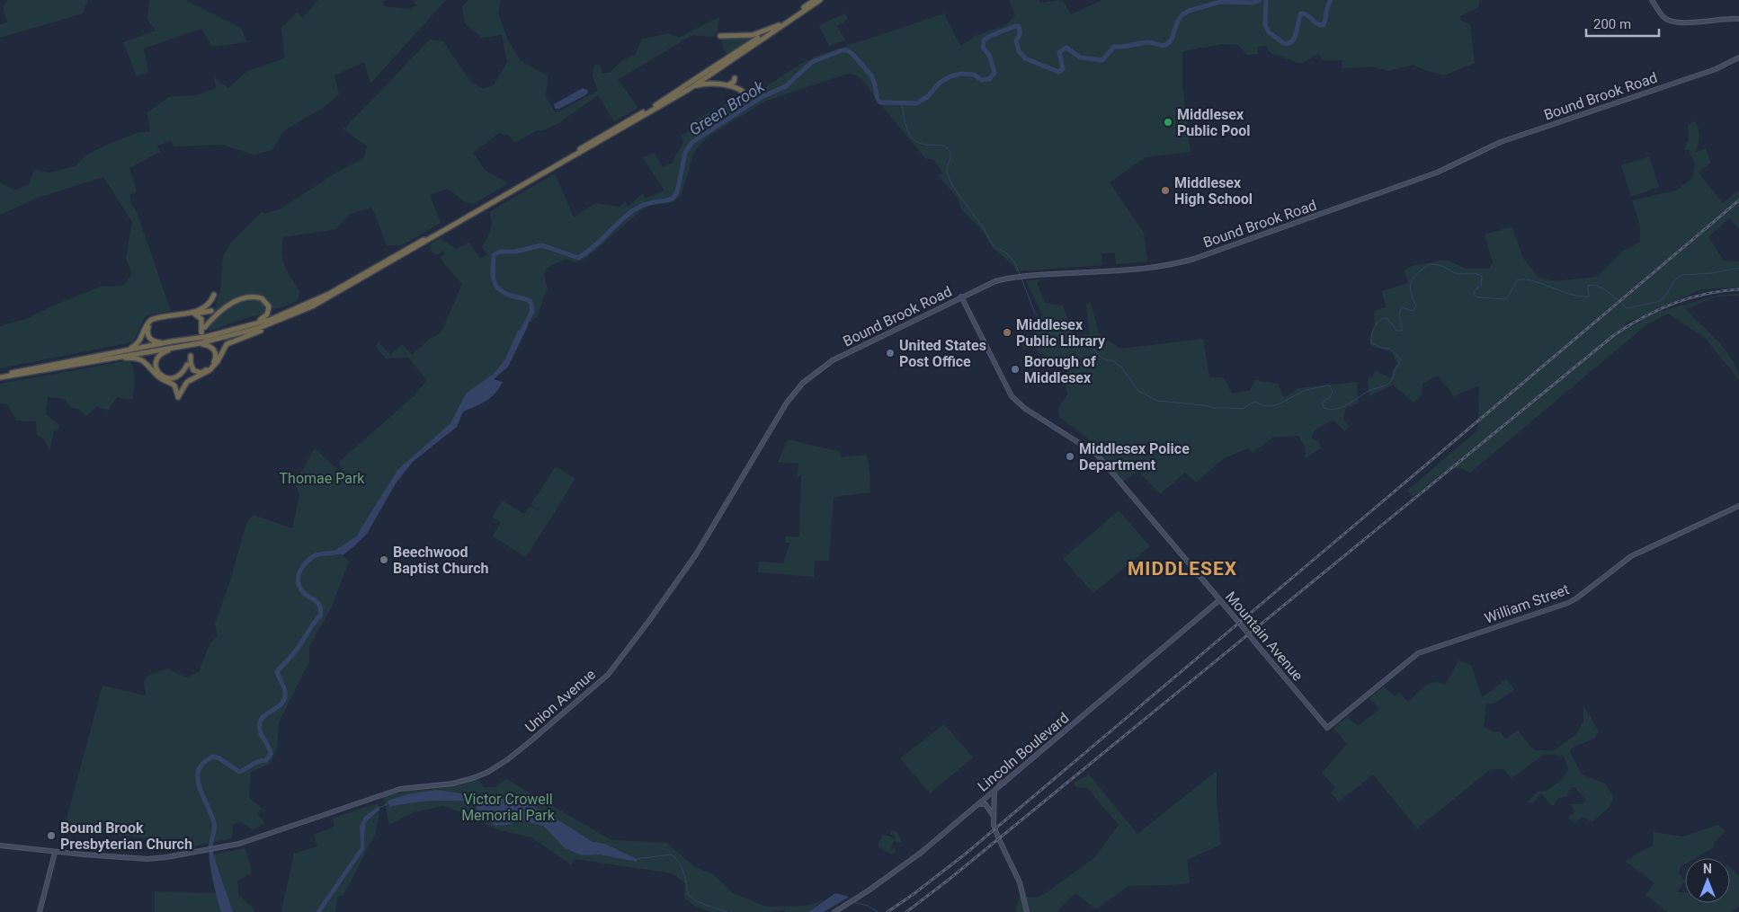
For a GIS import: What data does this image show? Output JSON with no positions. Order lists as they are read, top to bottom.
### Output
{
  "streets": {
    "main road": [
      "Bound Brook Road",
      "William Street",
      "Mountain Avenue",
      "Union Avenue",
      "Lincoln Boulevard"
    ]
  },
  "crossings": [
    ["Bound Brook Road", "Mountain Avenue"],
    ["Bound Brook Road", "Union Avenue"],
    ["William Street", "Mountain Avenue"],
    ["Mountain Avenue", "Lincoln Boulevard"]
  ],
  "districts": ["MIDDLESEX"],
  "water": ["Green Brook"],
  "parks": ["Thomae Park", "Victor Crowell Memorial Park"],
  "places": [
    "Middlesex Public Pool",
    "Middlesex High School",
    "Middlesex Public Library",
    "United States Post Office",
    "Borough of Middlesex",
    "Middlesex Police Department",
    "Beechwood Baptist Church",
    "Bound Brook Presbyterian Church"
  ],
  "scale_bar": "200 m",
  "north": "top"
}
